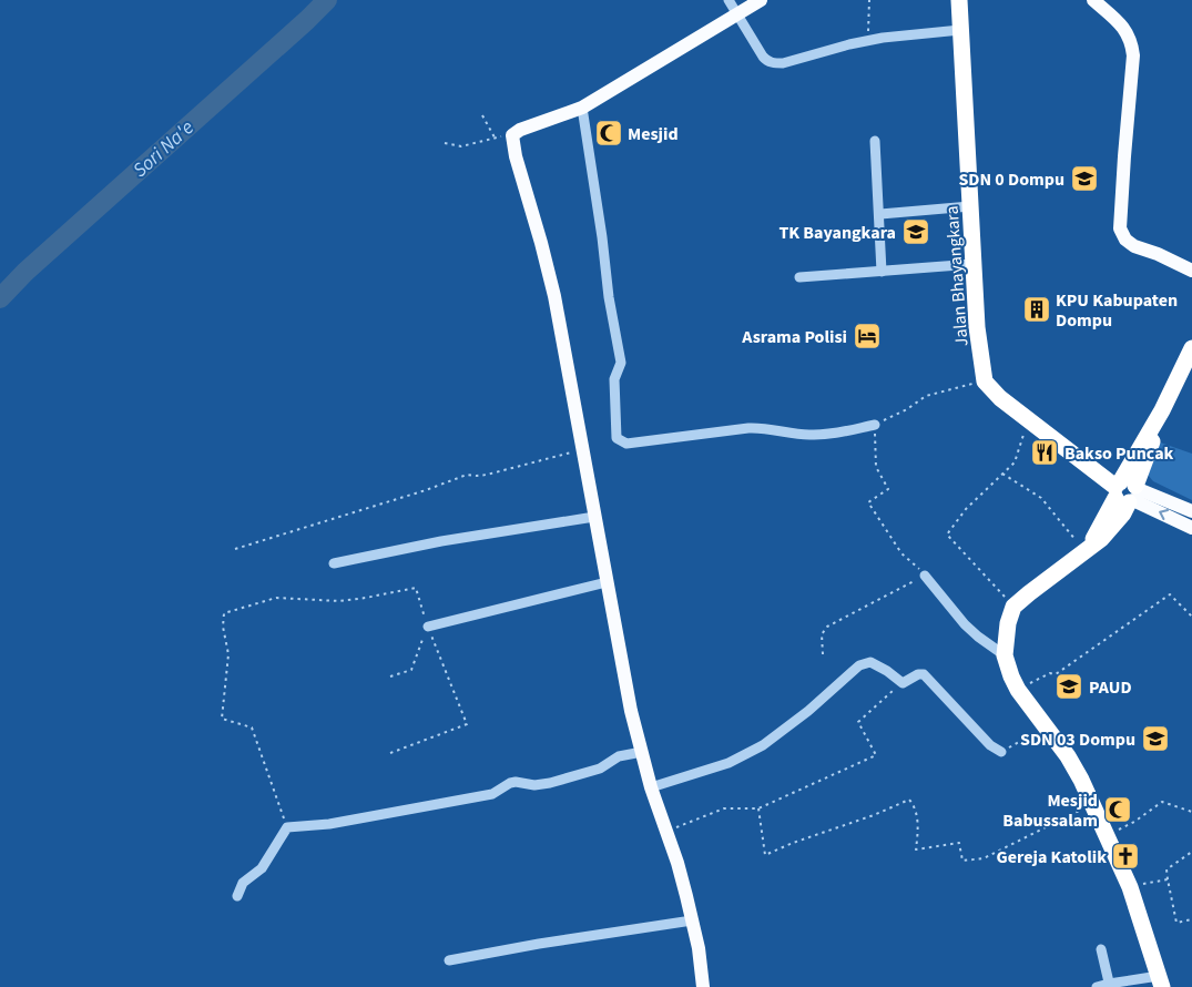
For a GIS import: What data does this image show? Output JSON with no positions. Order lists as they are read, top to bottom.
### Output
{
  "streets": {
    "highway": ["Jalan Bhayangkara"]
  },
  "water": ["Sori Na'e"],
  "places": {
    "mosque": ["Mesjid", "Mesjid Babussalam"],
    "school or university": [
      "SDN 0 Dompu",
      "TK Bayangkara",
      "PAUD",
      "SDN 03 Dompu"
    ],
    "building": ["KPU Kabupaten Dompu"],
    "hotel": ["Asrama Polisi"],
    "restaurant": ["Bakso Puncak"],
    "church": ["Gereja Katolik"]
  }
}
